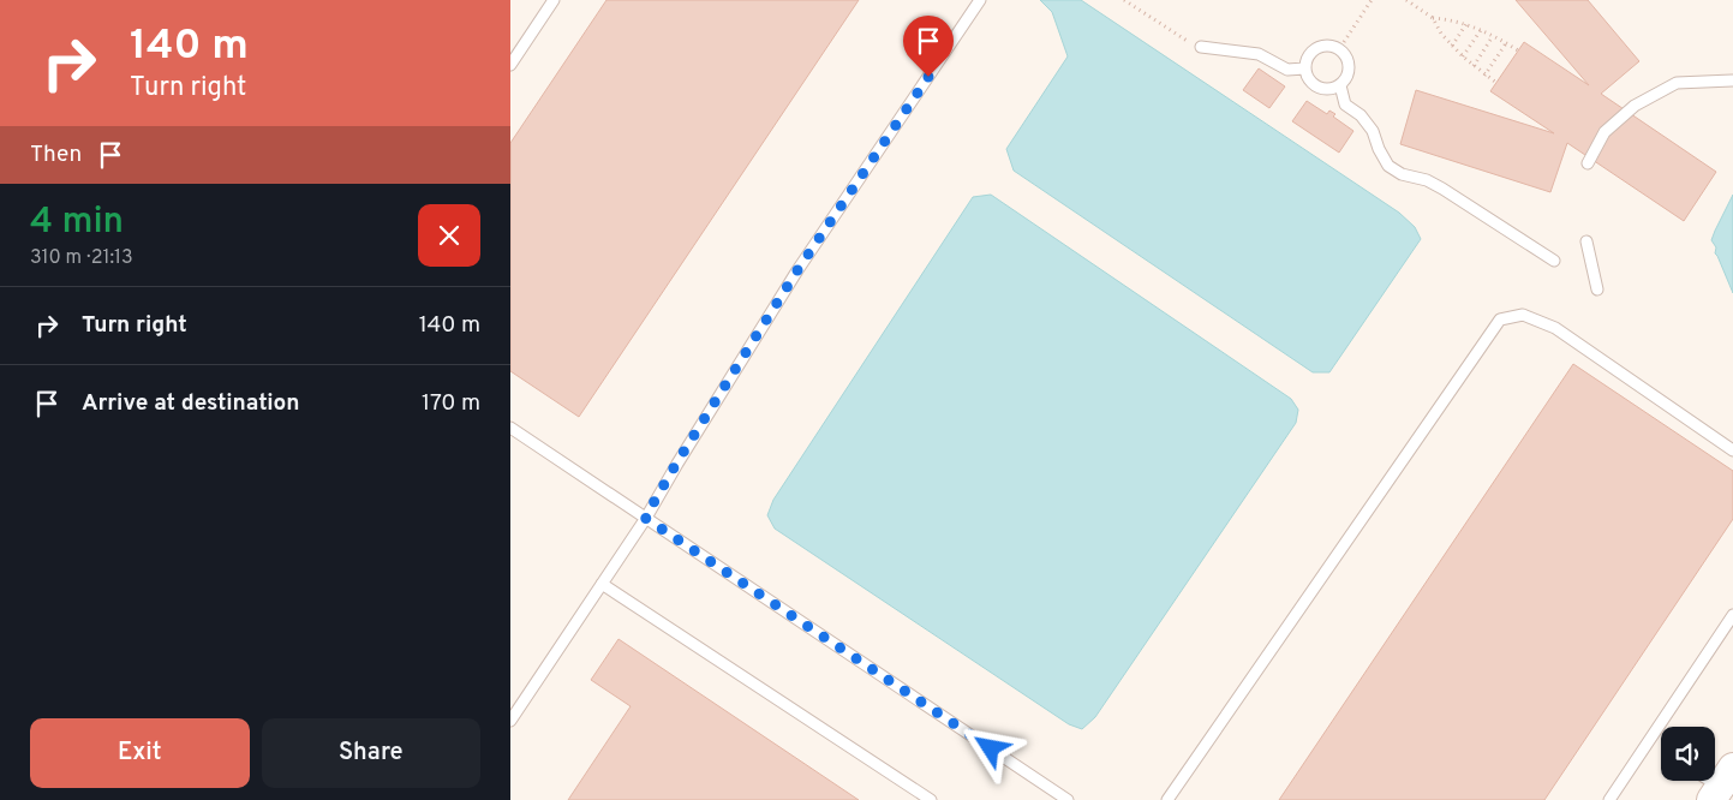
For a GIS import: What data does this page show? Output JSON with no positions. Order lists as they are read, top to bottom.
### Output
{
  "page": {
    "turn": ["140 m", "Turn right"],
    "then": "Then",
    "heading": ["4 min", "310 m · 21:13"],
    "list": [
      {
        "name": "Turn right",
        "value": "140 m"
      },
      {
        "name": "Arrive at destination",
        "value": "170 m"
      }
    ],
    "buttons": ["Exit", "Share"]
  }
}
